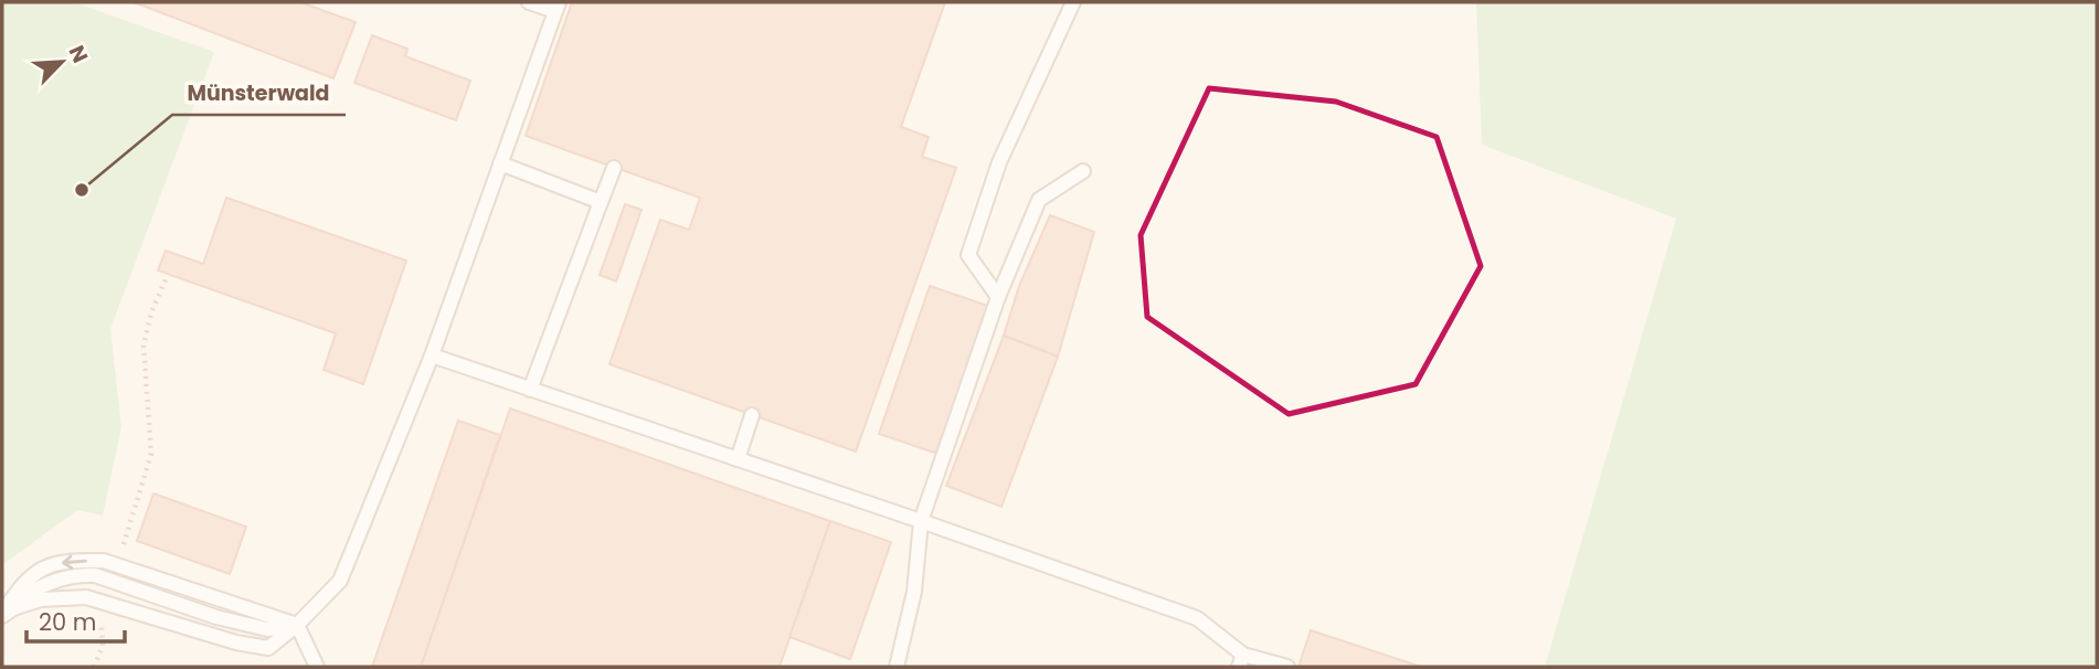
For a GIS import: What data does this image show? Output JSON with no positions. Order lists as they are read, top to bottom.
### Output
{
  "places": ["Münsterwald"],
  "scale_bar": "20 m",
  "north": "top right"
}
